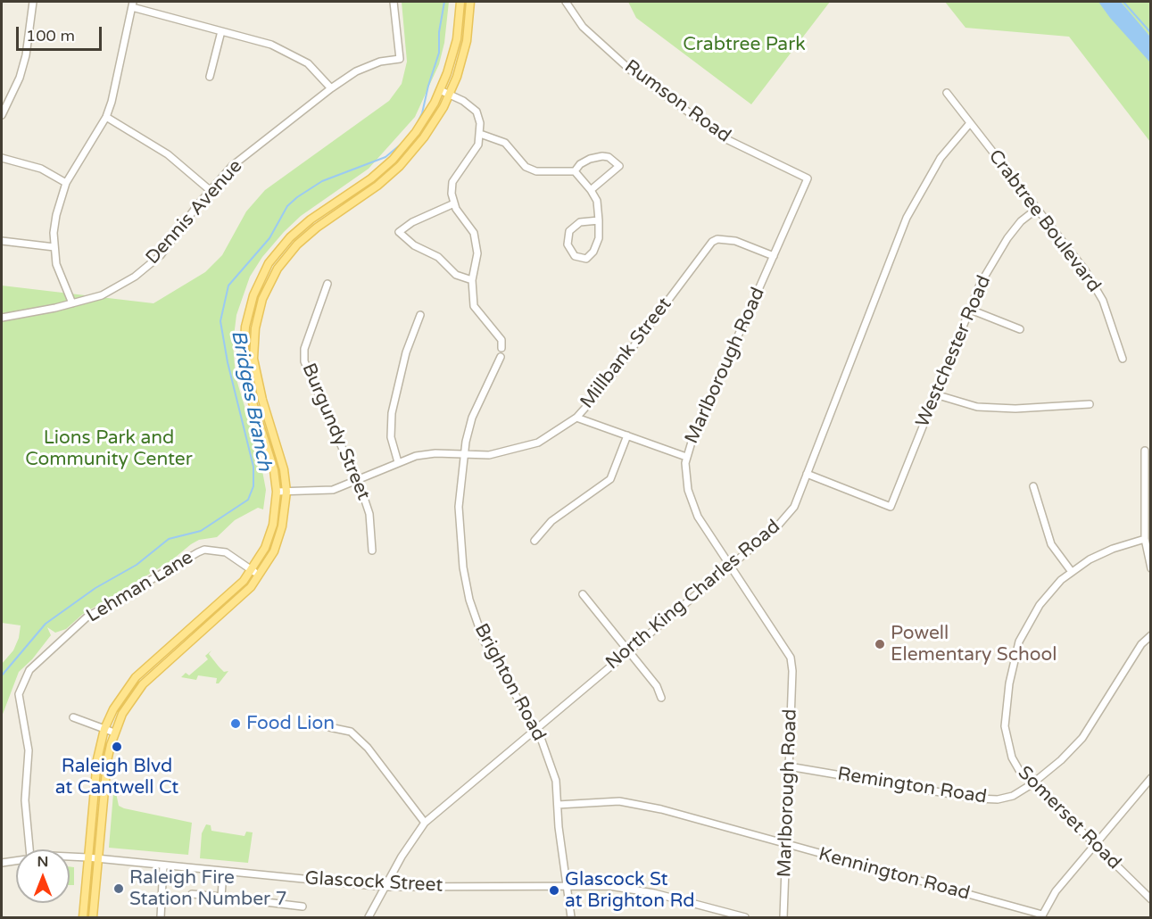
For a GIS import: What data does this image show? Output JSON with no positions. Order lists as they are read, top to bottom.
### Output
{
  "streets": {
    "street": [
      "Rumson Road",
      "Dennis Avenue",
      "Crabtree Boulevard",
      "Westchester Road",
      "Millbank Street",
      "Marlborough Road",
      "Burgundy Street",
      "Lehman Lane",
      "North King Charles Road",
      "Brighton Road",
      "Remington Road",
      "Somerset Road",
      "Kennington Road",
      "Glascock Street"
    ]
  },
  "crossings": [
    ["Rumson Road", "Marlborough Road"],
    ["Crabtree Boulevard", "Westchester Road"],
    ["Crabtree Boulevard", "North King Charles Road"],
    ["Westchester Road", "North King Charles Road"],
    ["Millbank Street", "Marlborough Road"],
    ["Millbank Street", "Burgundy Street"],
    ["Millbank Street", "Brighton Road"],
    ["Marlborough Road", "North King Charles Road"],
    ["Marlborough Road", "Remington Road"],
    ["Marlborough Road", "Kennington Road"],
    ["North King Charles Road", "Brighton Road"],
    ["North King Charles Road", "Glascock Street"],
    ["Brighton Road", "Kennington Road"],
    ["Brighton Road", "Glascock Street"],
    ["Remington Road", "Somerset Road"]
  ],
  "water": ["Bridges Branch"],
  "parks": ["Crabtree Park", "Lions Park and Community Center"],
  "places": [
    "Powell Elementary School",
    "Food Lion",
    "Raleigh Blvd at Cantwell Ct",
    "Raleigh Fire Station Number 7",
    "Glascock St at Brighton Rd"
  ],
  "scale_bar": "100 m",
  "north": "top"
}
